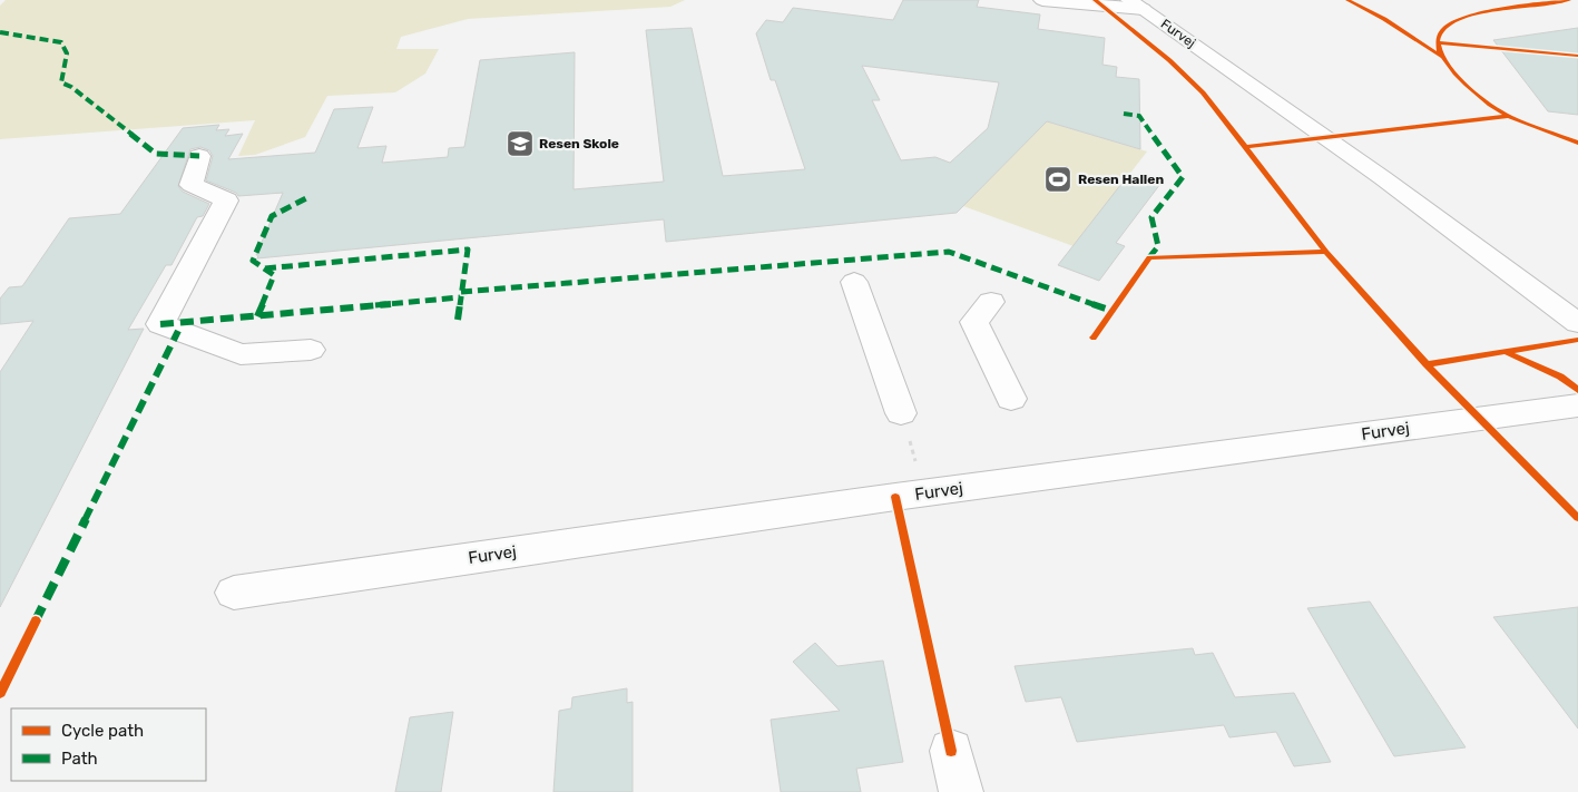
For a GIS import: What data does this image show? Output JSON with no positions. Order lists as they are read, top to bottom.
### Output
{
  "streets": {
    "street": ["Furvej"]
  },
  "places": {
    "school or university": ["Resen Skole"],
    "sports": ["Resen Hallen"]
  },
  "legend": ["Cycle path", "Path"]
}
